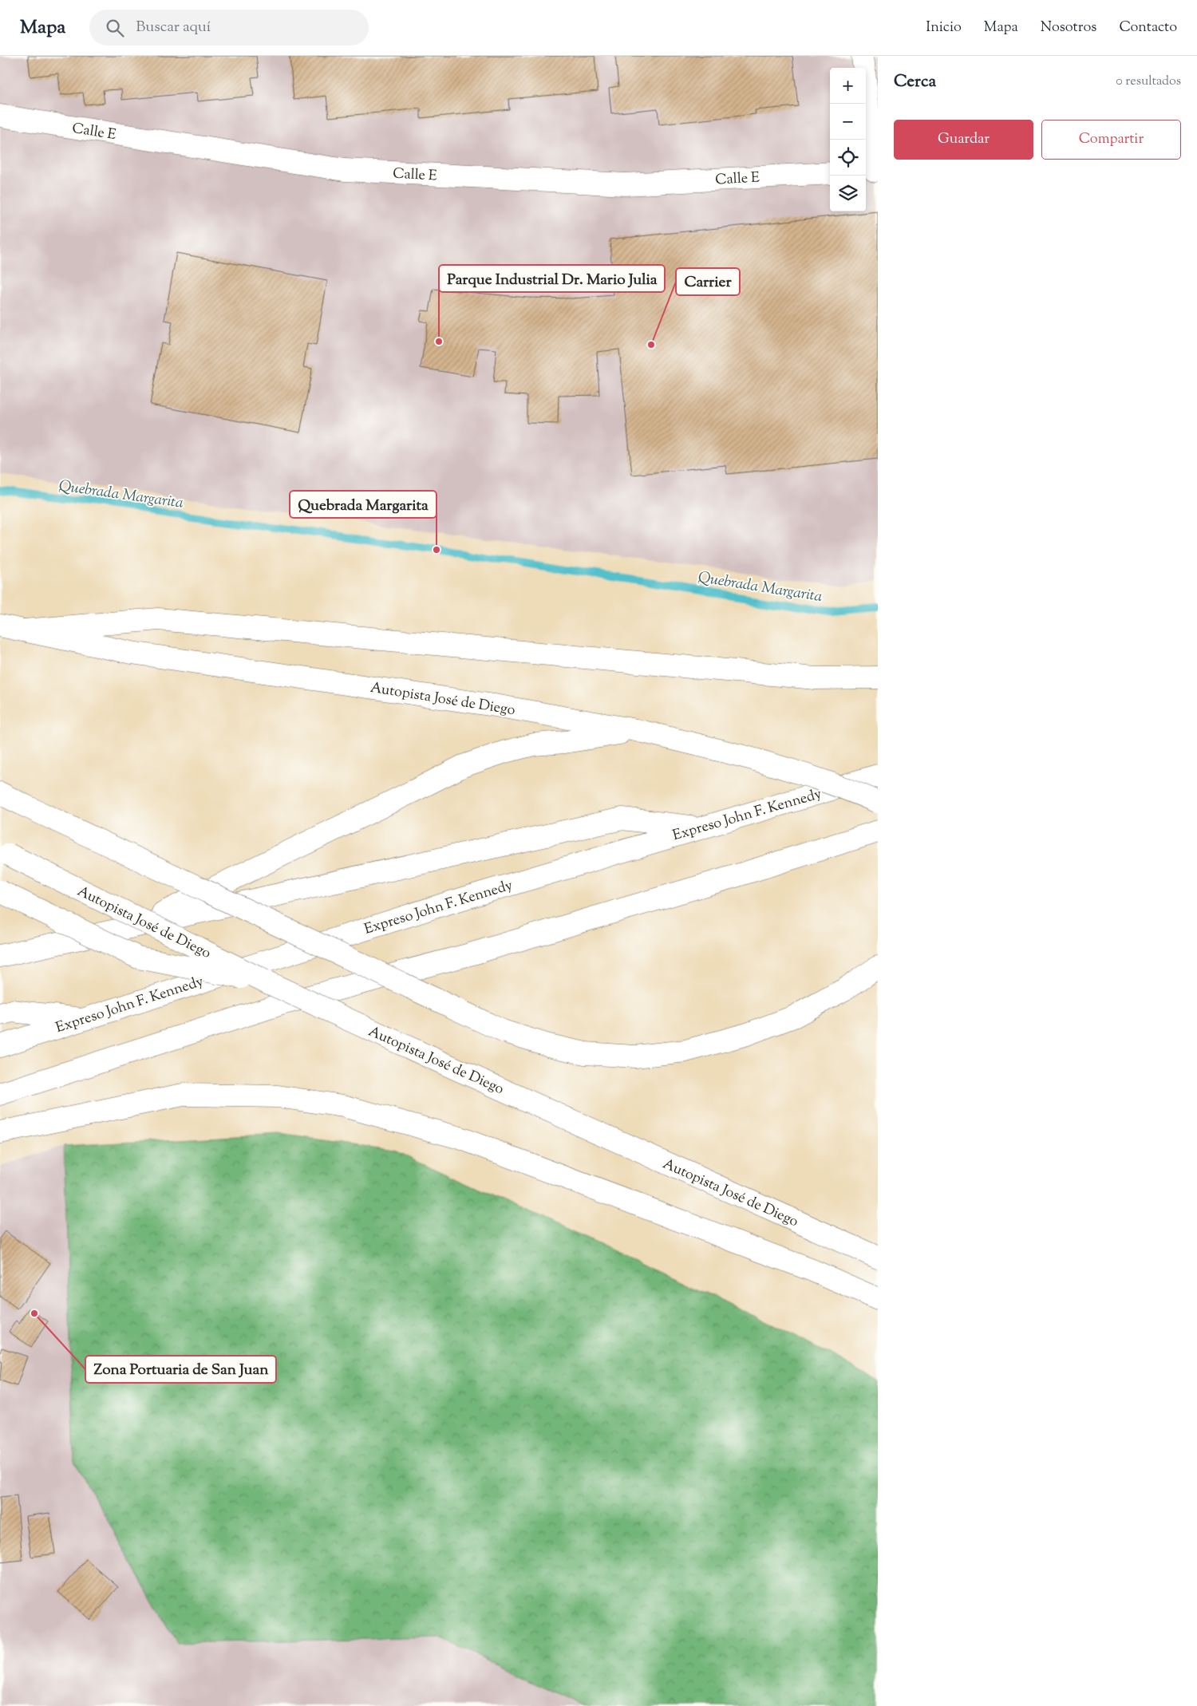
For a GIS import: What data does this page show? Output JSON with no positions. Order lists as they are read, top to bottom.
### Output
{
  "streets": {
    "main road": ["Calle E", "Autopista José de Diego", "Expreso John F. Kennedy"]
  },
  "water": ["Quebrada Margarita"],
  "places": [
    "Parque Industrial Dr. Mario Julia",
    "Carrier",
    "Quebrada Margarita",
    "Zona Portuaria de San Juan"
  ],
  "page": {
    "header": "Mapa",
    "search": "Buscar aquí",
    "nav": [
      "Inicio",
      "Mapa",
      "Nosotros",
      "Contacto"
    ],
    "heading": ["Cerca", "0 resultados"],
    "map_buttons": ["+", "−"],
    "buttons": ["Guardar", "Compartir"]
  }
}
